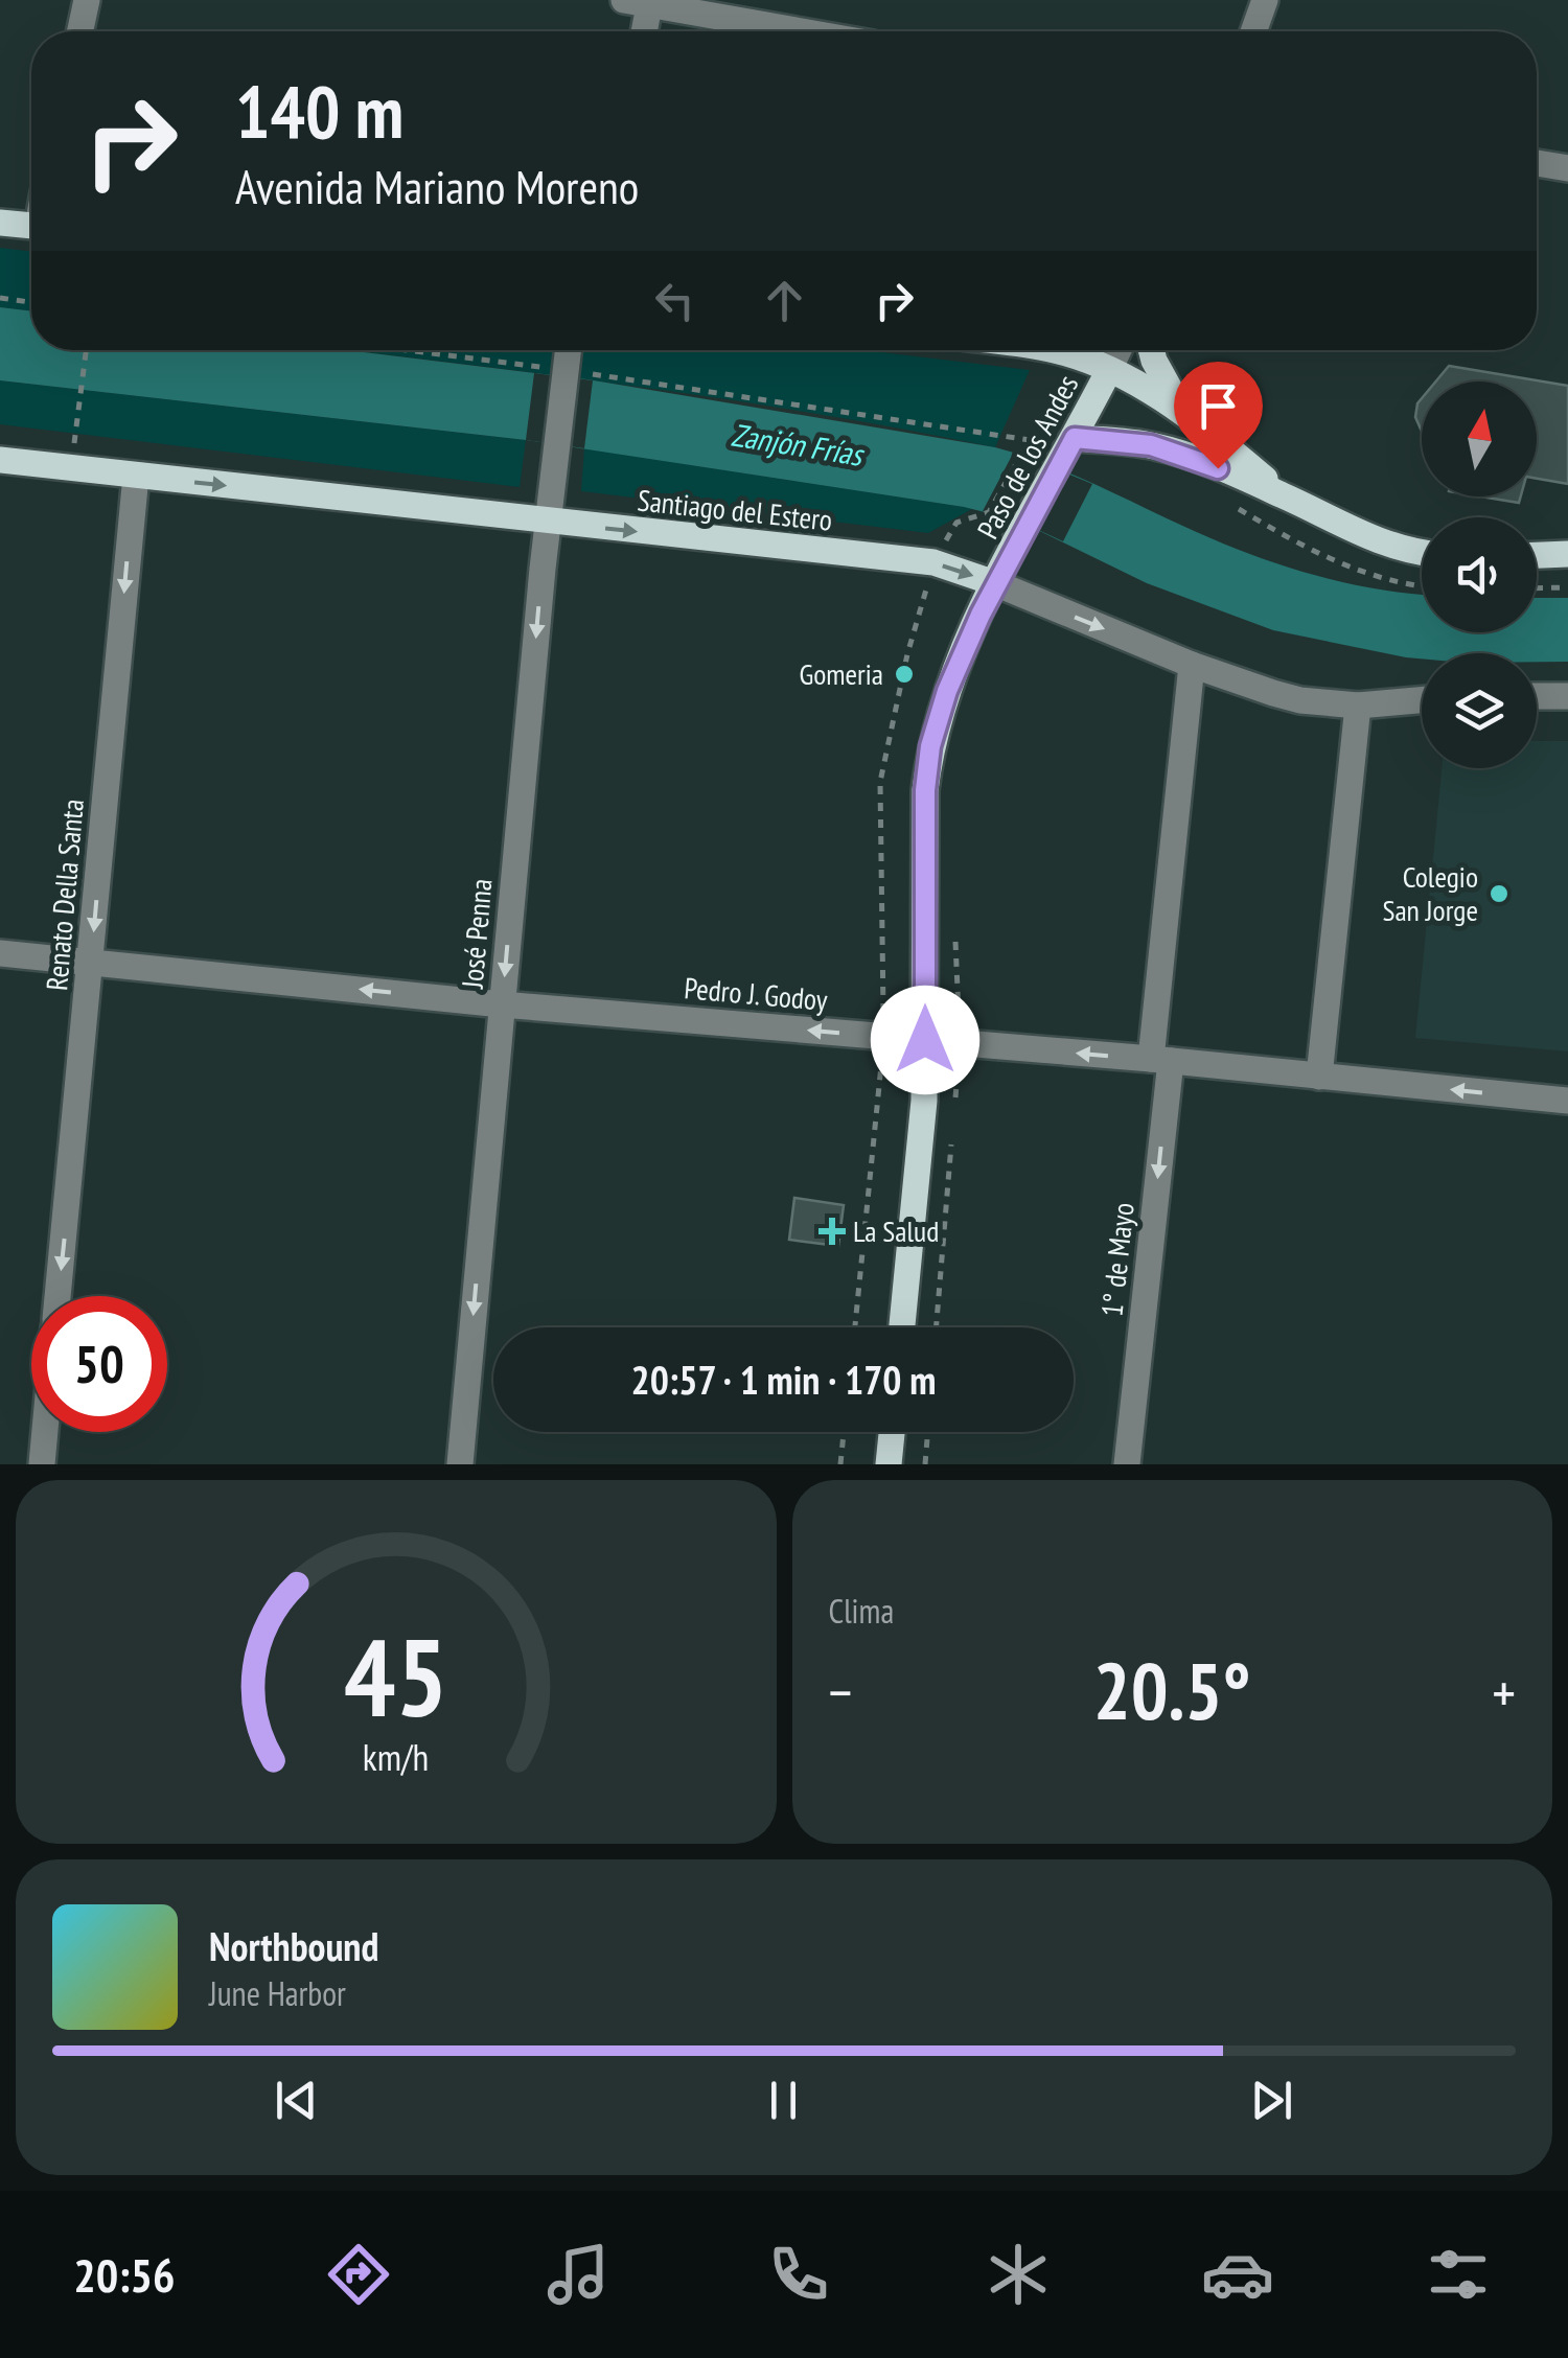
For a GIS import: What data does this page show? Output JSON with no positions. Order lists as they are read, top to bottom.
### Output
{
  "streets": {
    "main road": ["Paso de los Andes", "Santiago del Estero"],
    "street": [
      "Renato Della Santa",
      "José Penna",
      "Pedro J. Godoy",
      "1° de Mayo"
    ]
  },
  "crossings": [
    ["Paso de los Andes", "Santiago del Estero"],
    ["Paso de los Andes", "Pedro J. Godoy"],
    ["Santiago del Estero", "Renato Della Santa"],
    ["Santiago del Estero", "José Penna"],
    ["Santiago del Estero", "1° de Mayo"],
    ["Renato Della Santa", "Pedro J. Godoy"],
    ["José Penna", "Pedro J. Godoy"],
    ["Pedro J. Godoy", "1° de Mayo"]
  ],
  "one_way": [
    "Santiago del Estero",
    "Renato Della Santa",
    "José Penna",
    "Pedro J. Godoy",
    "1° de Mayo"
  ],
  "water": ["Zanjón Frías"],
  "places": {
    "other": ["Gomeria", "Colegio San Jorge"],
    "health": ["La Salud"]
  },
  "north": "top",
  "page": {
    "turn": ["140 m", "Avenida Mariano Moreno"],
    "limit": "50",
    "trip": "20:57 · 1 min · 170 m",
    "tile": "Clima",
    "heat": ["−", "20.5°", "+"],
    "song": ["Northbound", "June Harbor"],
    "tabs": "20:56",
    "gauge": ["45", "km/h"]
  }
}
